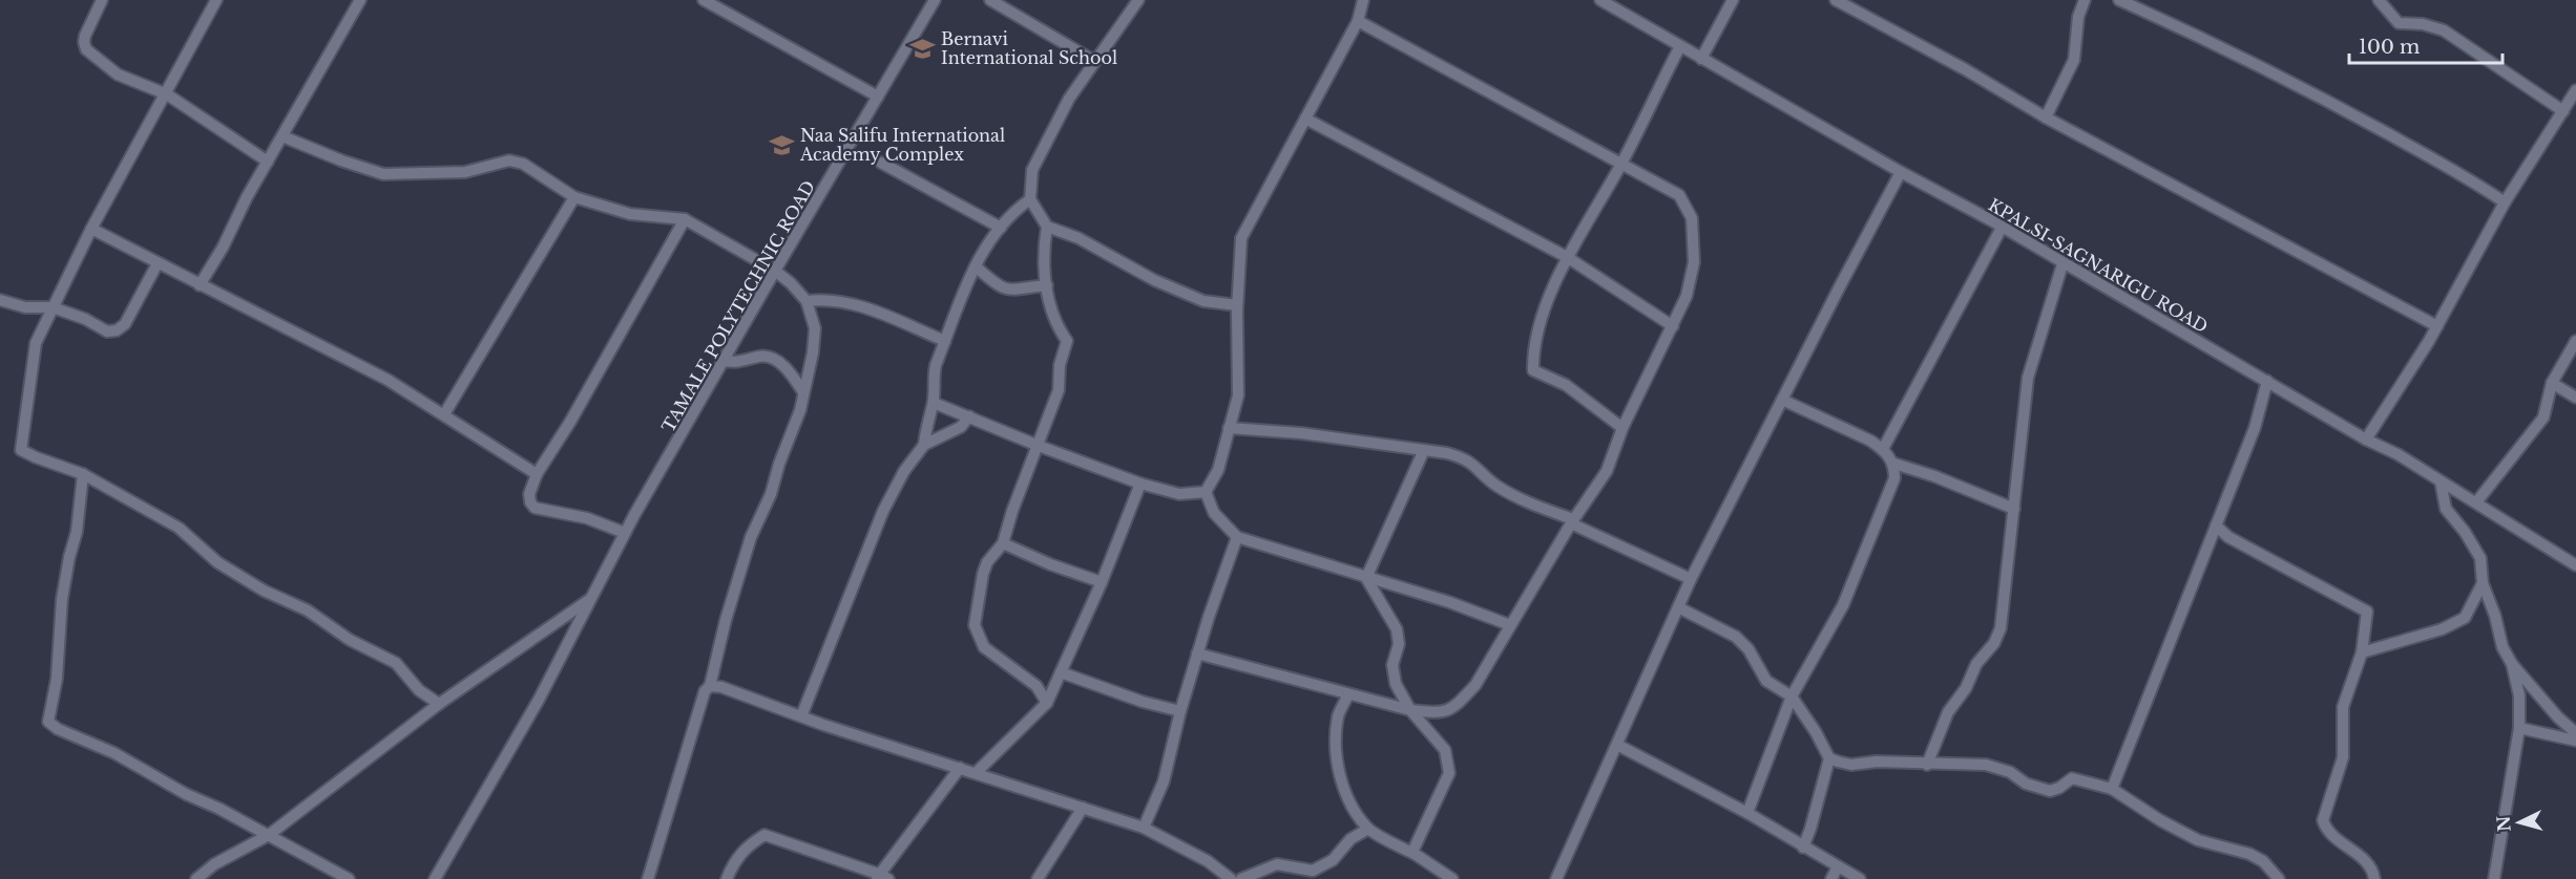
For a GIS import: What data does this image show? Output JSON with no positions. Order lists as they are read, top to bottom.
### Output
{
  "streets": {
    "street": ["KPALSI-SAGNARIGU ROAD", "TAMALE POLYTECHNIC ROAD"]
  },
  "places": {
    "school or university": ["Bernavi International School", "Naa Salifu International Academy Complex"]
  },
  "scale_bar": "100 m",
  "north": "left"
}
